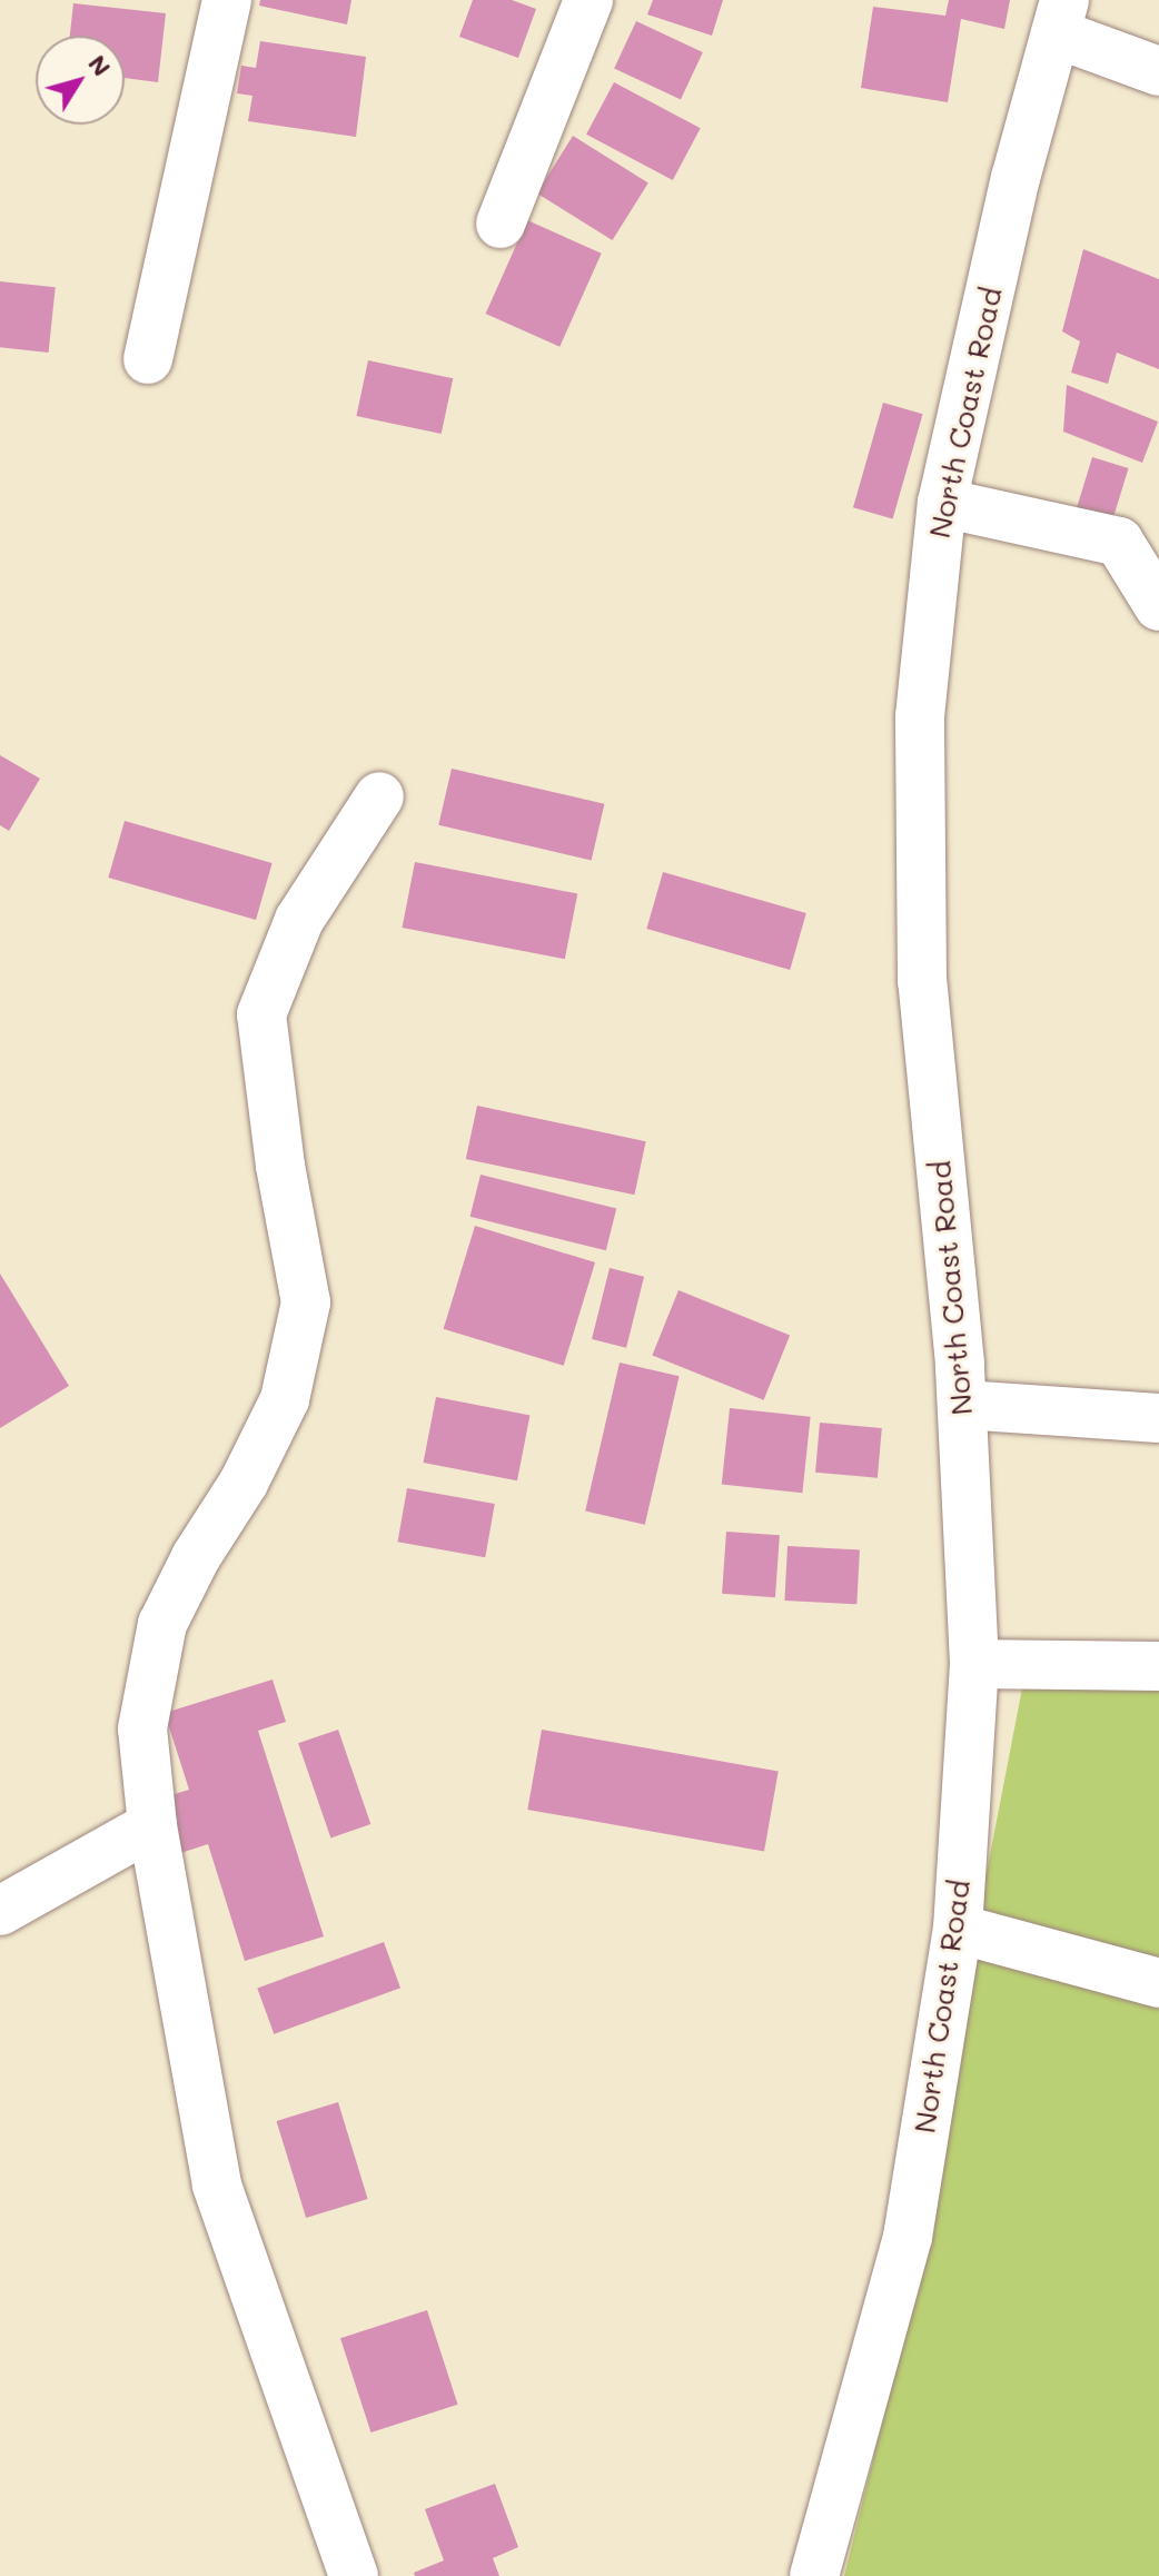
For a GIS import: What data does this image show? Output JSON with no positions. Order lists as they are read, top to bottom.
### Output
{
  "streets": {
    "main road": ["North Coast Road"]
  },
  "north": "top right"
}
